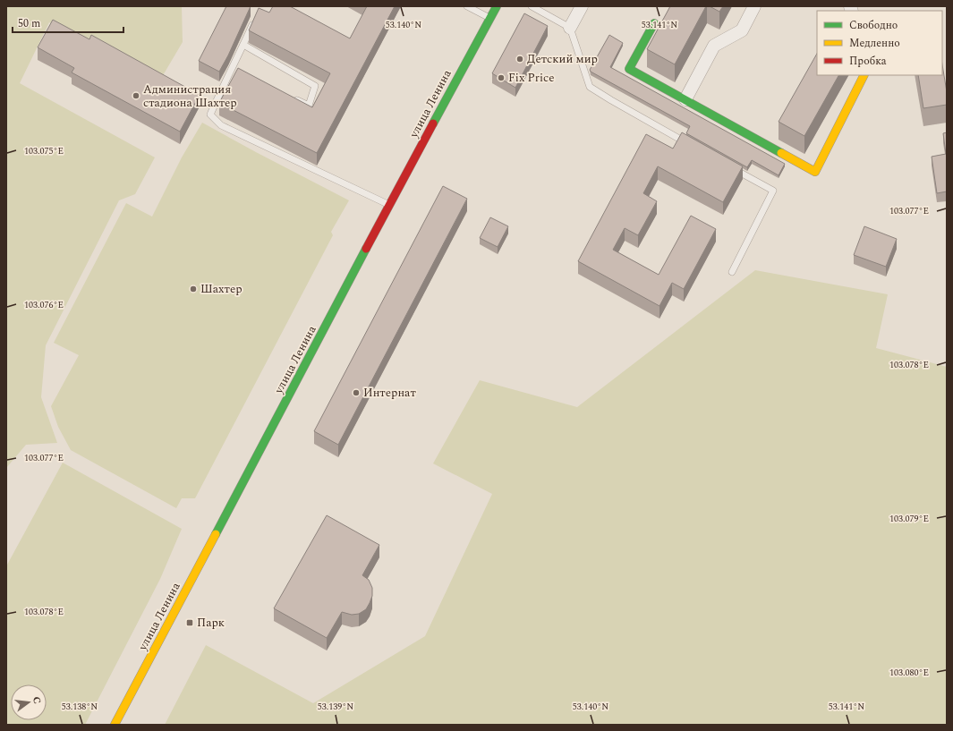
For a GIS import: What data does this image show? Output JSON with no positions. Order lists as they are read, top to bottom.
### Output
{
  "streets": {
    "main road": ["улица Ленина"]
  },
  "places": {
    "other": [
      "Детский мир",
      "Fix Price",
      "Администрация стадиона Шахтер",
      "Шахтер",
      "Интернат"
    ],
    "transit": ["Парк"]
  },
  "legend": ["Свободно", "Медленно", "Пробка"],
  "scale_bar": "50 m",
  "north": "right",
  "coordinates": [
    "53.140°N",
    "53.141°N",
    "103.075°E",
    "103.077°E",
    "103.076°E",
    "103.078°E",
    "103.079°E",
    "103.080°E",
    "53.138°N",
    "53.139°N"
  ]
}
